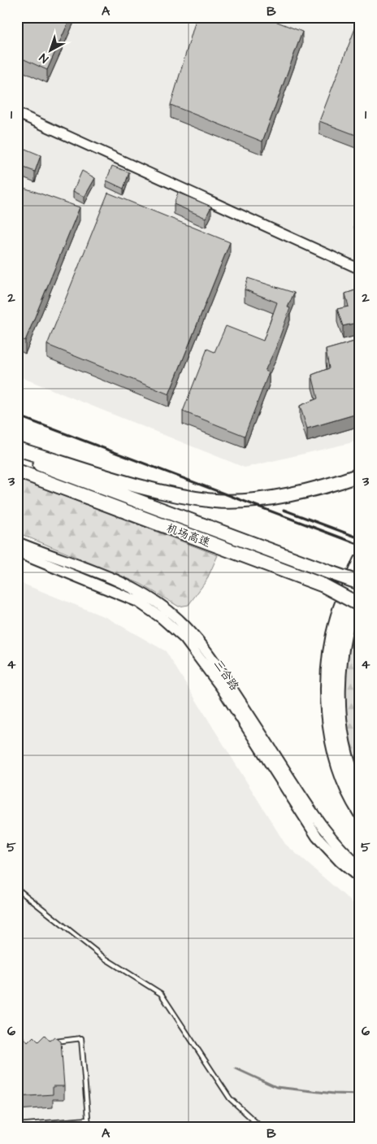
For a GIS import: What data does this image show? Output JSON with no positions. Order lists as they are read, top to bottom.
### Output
{
  "streets": {
    "highway": ["机场高速"],
    "main road": ["三合路"]
  },
  "north": "bottom left",
  "grid": {
    "columns": ["A", "B"],
    "rows": [
      "1",
      "2",
      "3",
      "4",
      "5",
      "6"
    ]
  }
}
